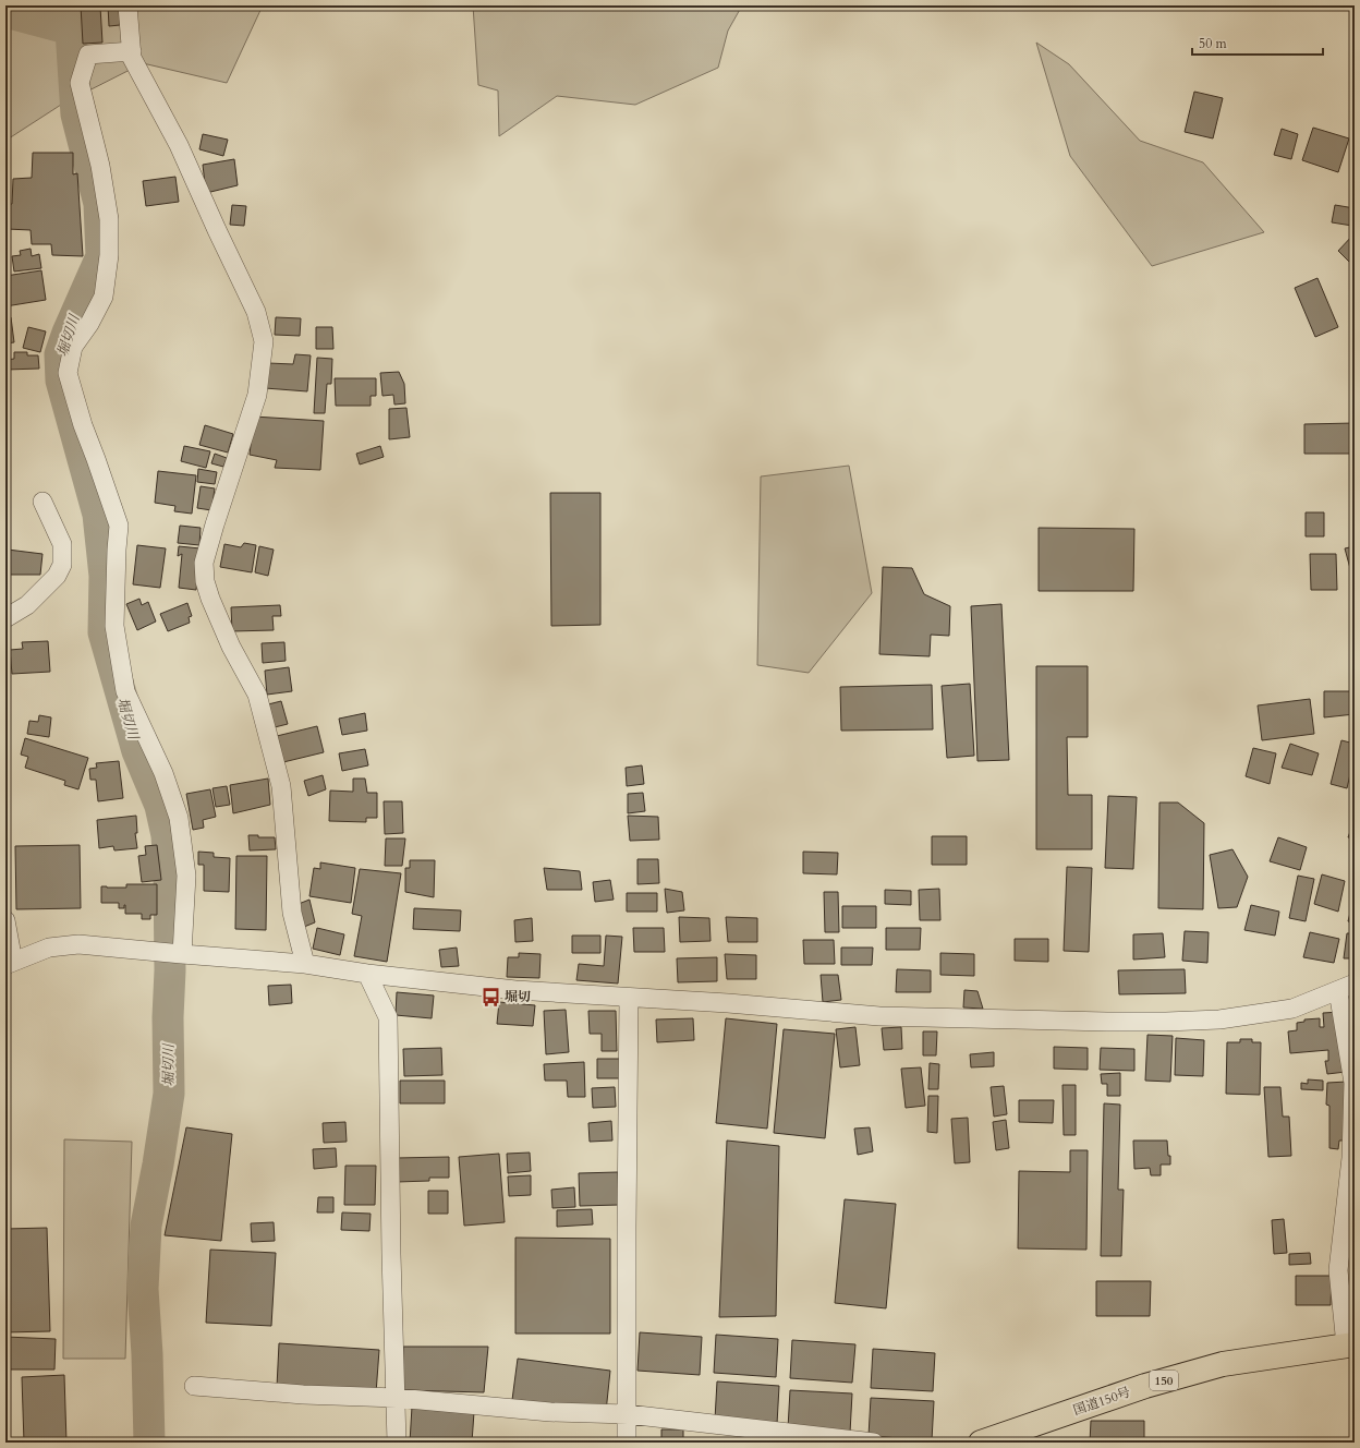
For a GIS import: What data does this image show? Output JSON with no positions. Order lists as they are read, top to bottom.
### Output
{
  "streets": {
    "highway": ["150", "国道150号"]
  },
  "water": ["堀切川"],
  "places": {
    "bus stop": ["堀切"]
  },
  "scale_bar": "50 m"
}
